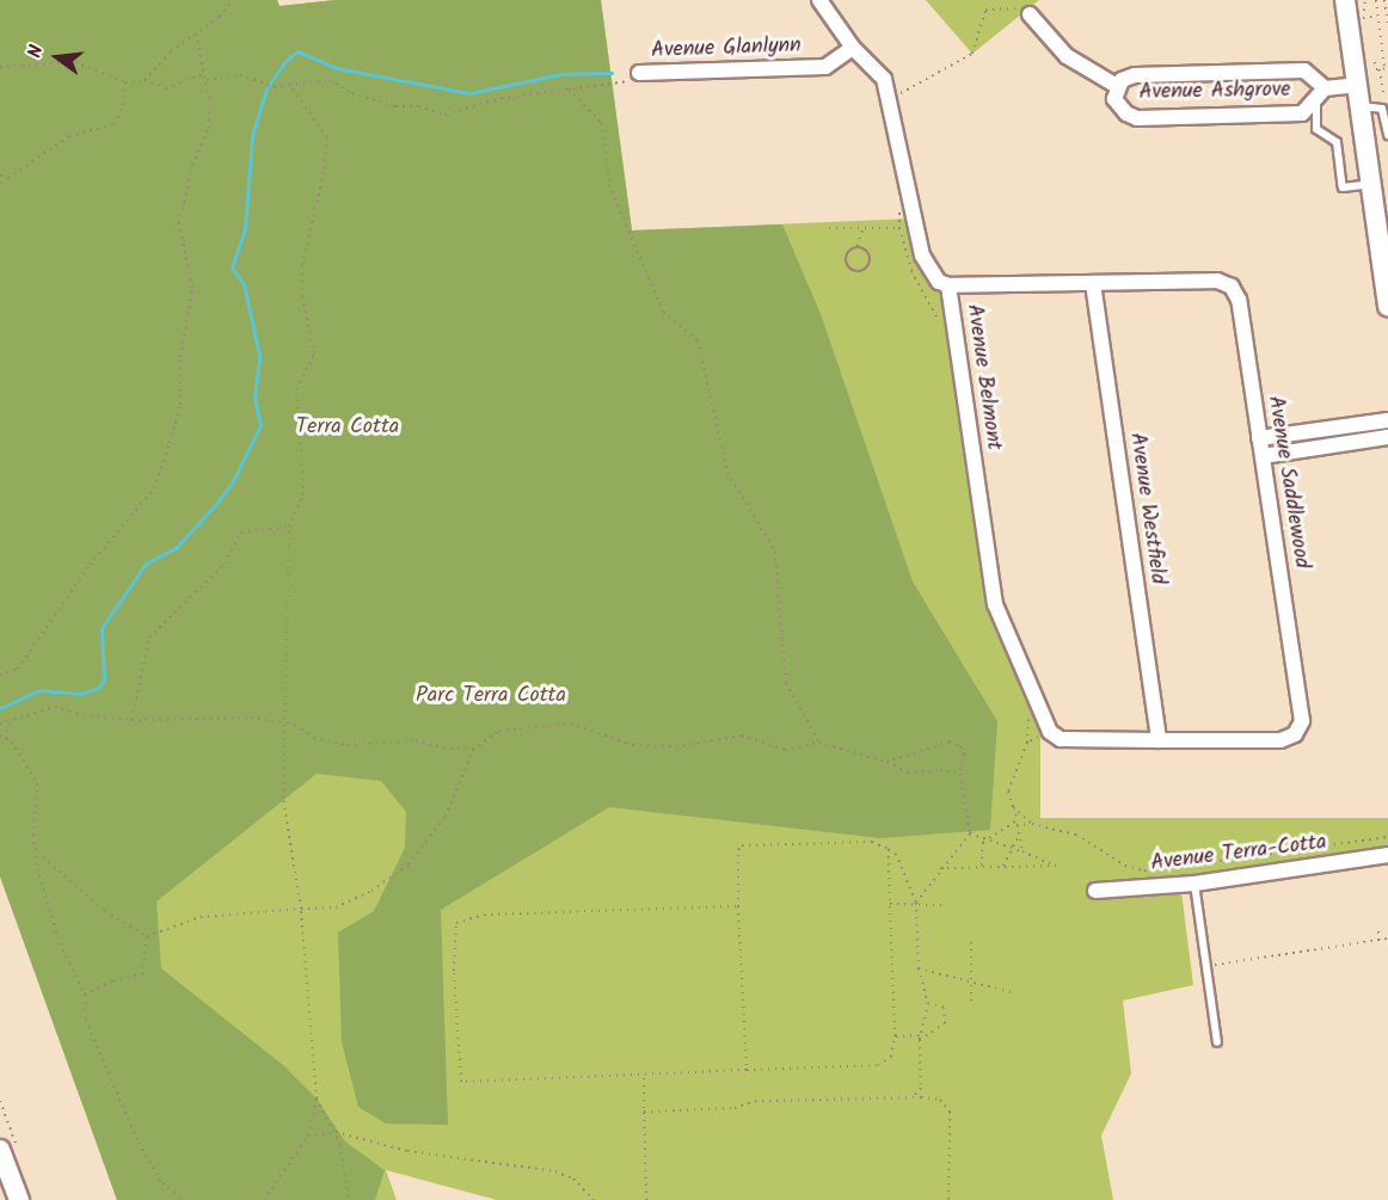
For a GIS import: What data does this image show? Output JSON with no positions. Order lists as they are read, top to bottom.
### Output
{
  "streets": {
    "street": [
      "Avenue Glanlynn",
      "Avenue Ashgrove",
      "Avenue Belmont",
      "Avenue Saddlewood",
      "Avenue Westfield",
      "Avenue Terra-Cotta"
    ]
  },
  "crossings": [
    ["Avenue Glanlynn", "Avenue Belmont"],
    ["Avenue Belmont", "Avenue Saddlewood"],
    ["Avenue Saddlewood", "Avenue Westfield"]
  ],
  "parks": ["Terra Cotta", "Parc Terra Cotta"],
  "north": "left"
}
